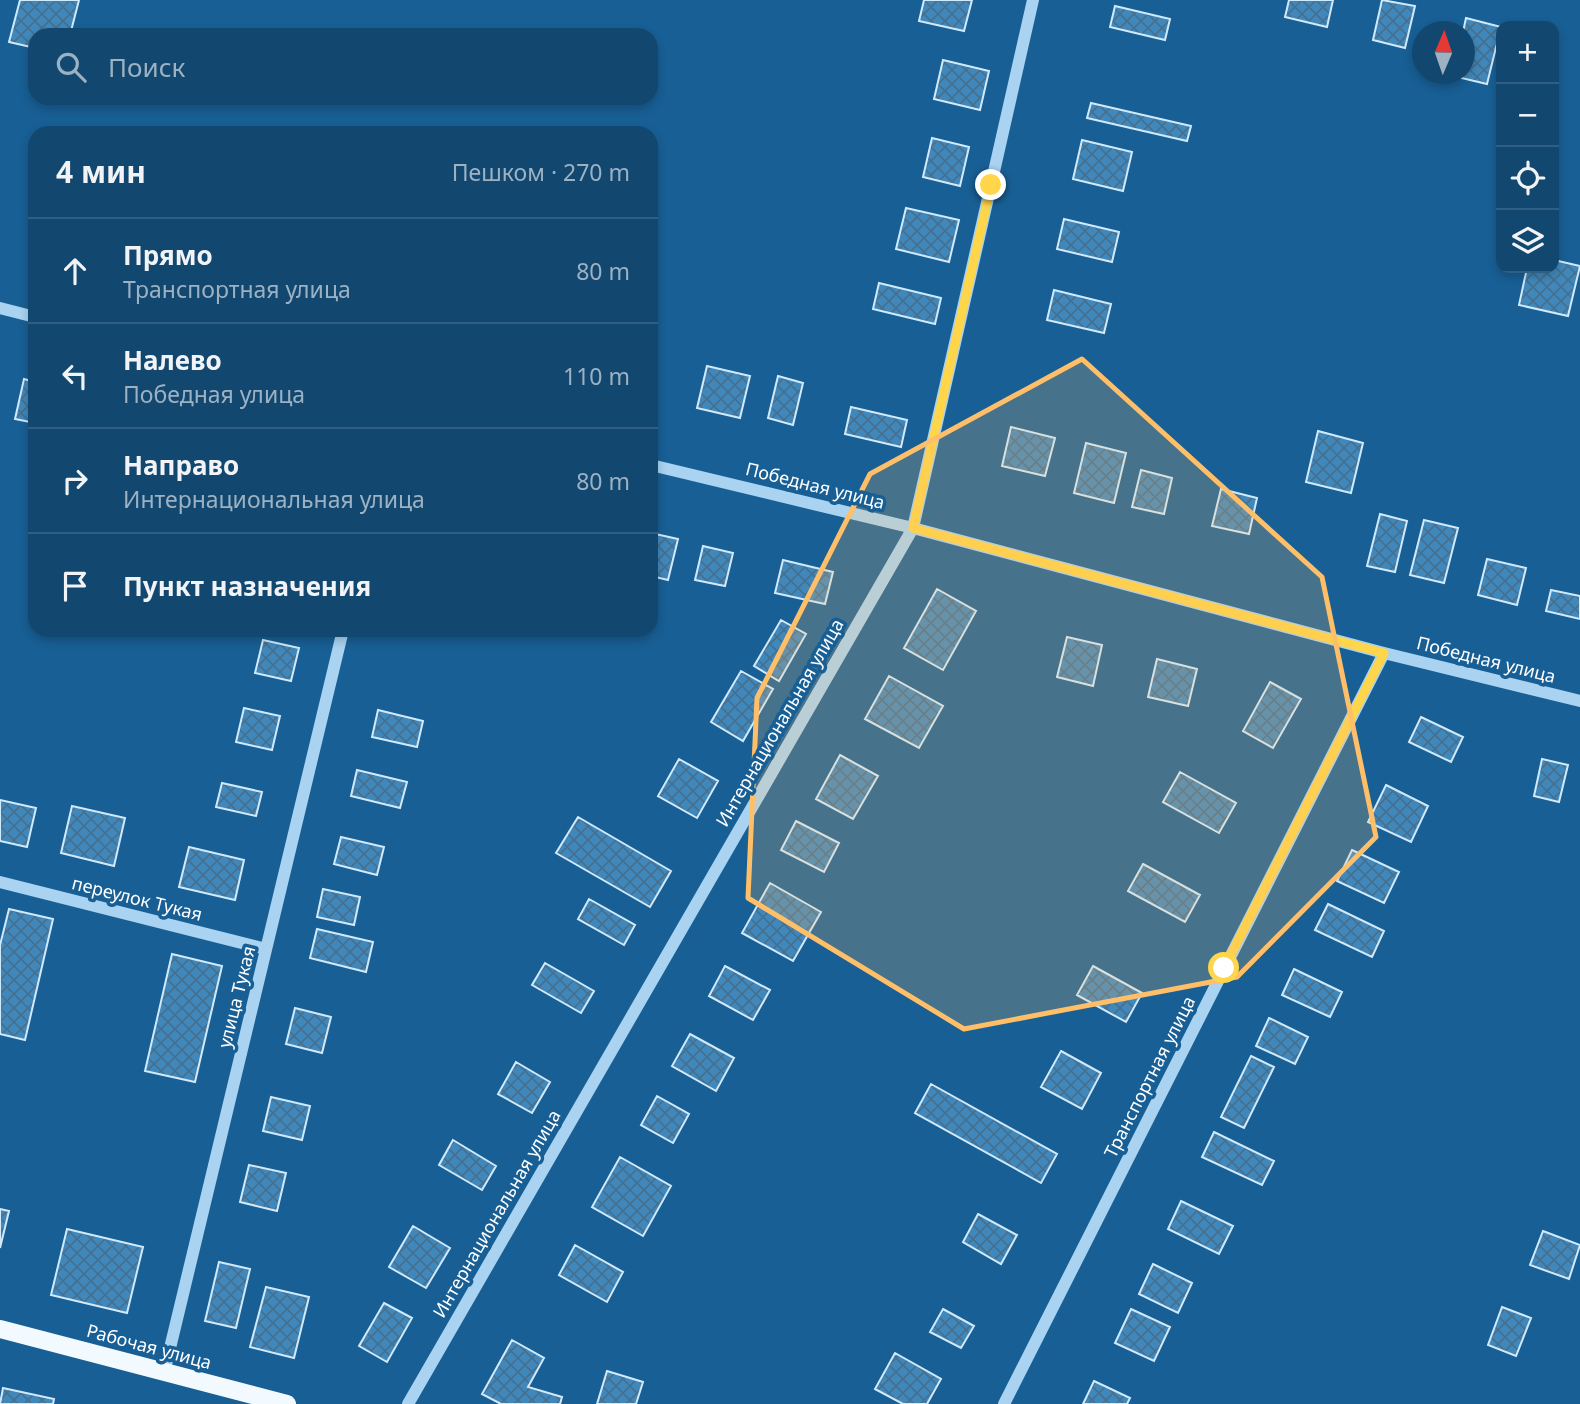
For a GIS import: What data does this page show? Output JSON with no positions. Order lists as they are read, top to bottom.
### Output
{
  "streets": {
    "main road": ["Рабочая улица"],
    "street": [
      "Победная улица",
      "Интернациональная улица",
      "переулок Тукая",
      "улица Тукая",
      "Транспортная улица"
    ]
  },
  "crossings": [
    ["Победная улица", "Интернациональная улица"],
    ["Победная улица", "Транспортная улица"],
    ["переулок Тукая", "улица Тукая"],
    ["улица Тукая", "Рабочая улица"]
  ],
  "north": "top",
  "page": {
    "map_buttons": ["+", "−"],
    "search": "Поиск",
    "heading": ["4 мин", "Пешком · 270 m"],
    "list": [
      ["Прямо", "Транспортная улица", "80 m"],
      ["Налево", "Победная улица", "110 m"],
      ["Направо", "Интернациональная улица", "80 m"],
      "Пункт назначения"
    ]
  }
}
